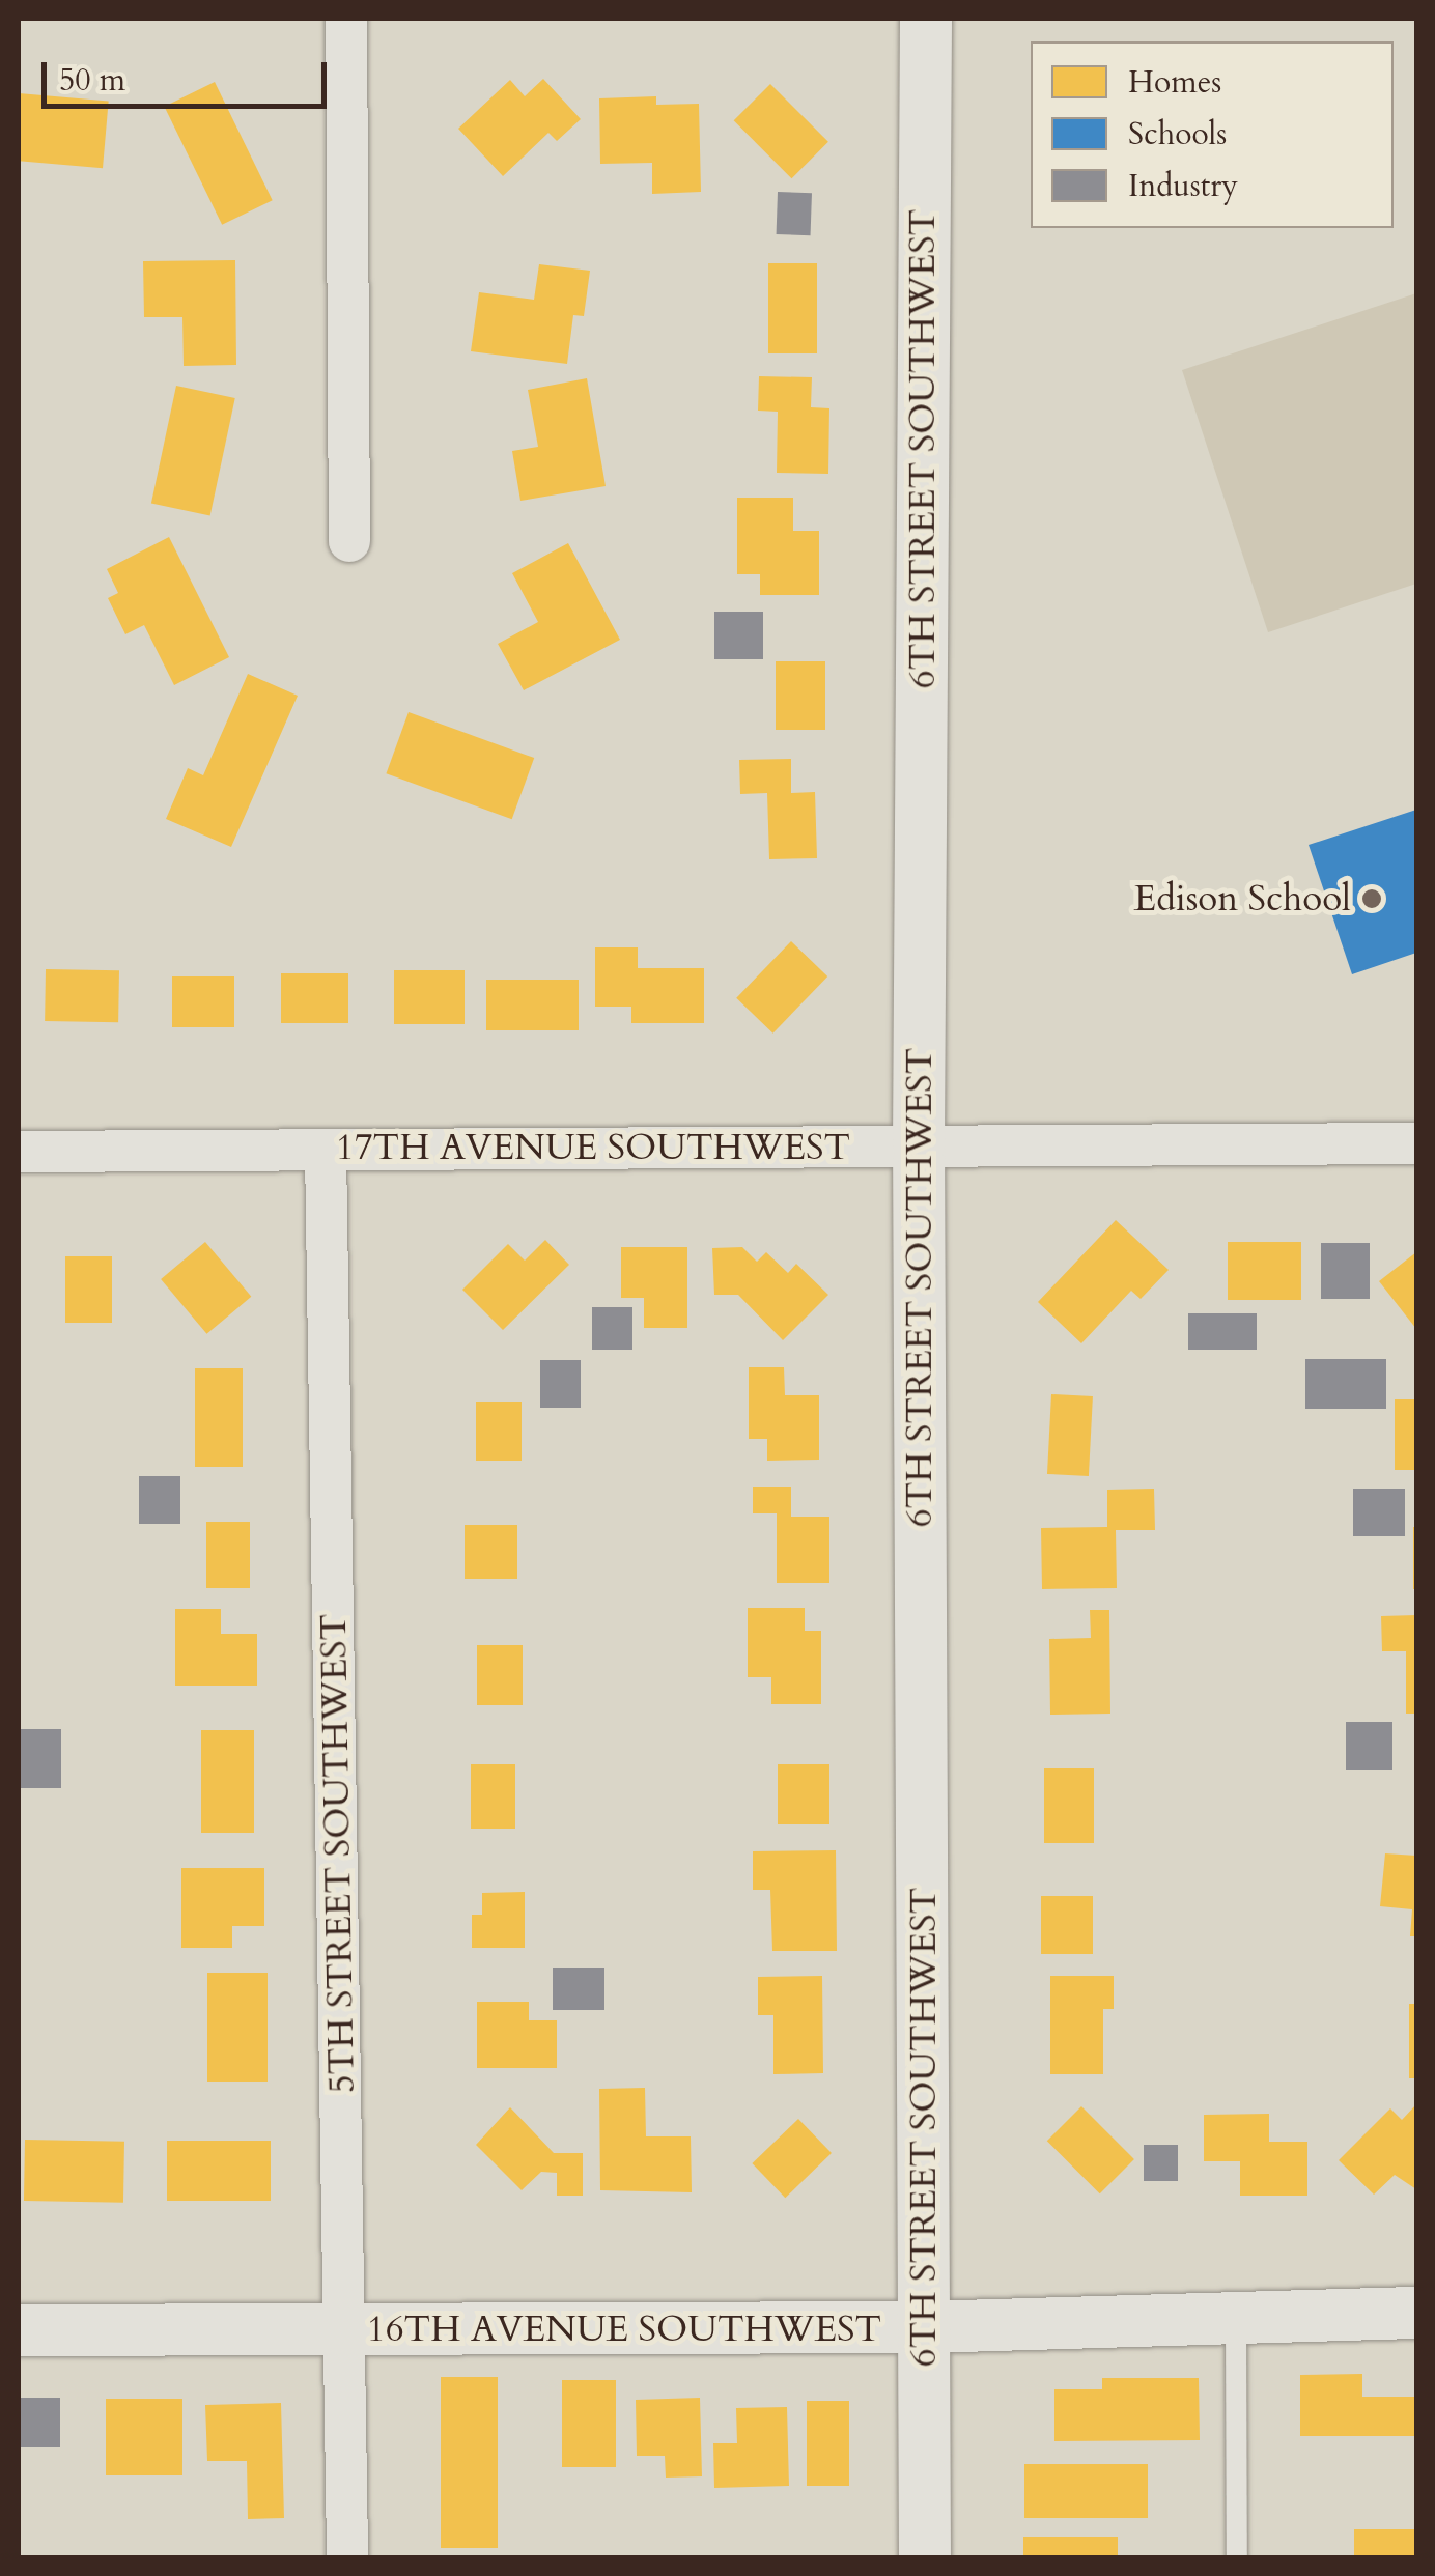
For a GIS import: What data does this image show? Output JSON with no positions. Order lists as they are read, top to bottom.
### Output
{
  "streets": {
    "street": [
      "6TH STREET SOUTHWEST",
      "17TH AVENUE SOUTHWEST",
      "5TH STREET SOUTHWEST",
      "16TH AVENUE SOUTHWEST"
    ]
  },
  "crossings": [
    ["6TH STREET SOUTHWEST", "17TH AVENUE SOUTHWEST"],
    ["6TH STREET SOUTHWEST", "16TH AVENUE SOUTHWEST"],
    ["17TH AVENUE SOUTHWEST", "5TH STREET SOUTHWEST"],
    ["5TH STREET SOUTHWEST", "16TH AVENUE SOUTHWEST"]
  ],
  "places": ["Edison School"],
  "legend": ["Homes", "Schools", "Industry"],
  "scale_bar": "50 m"
}
